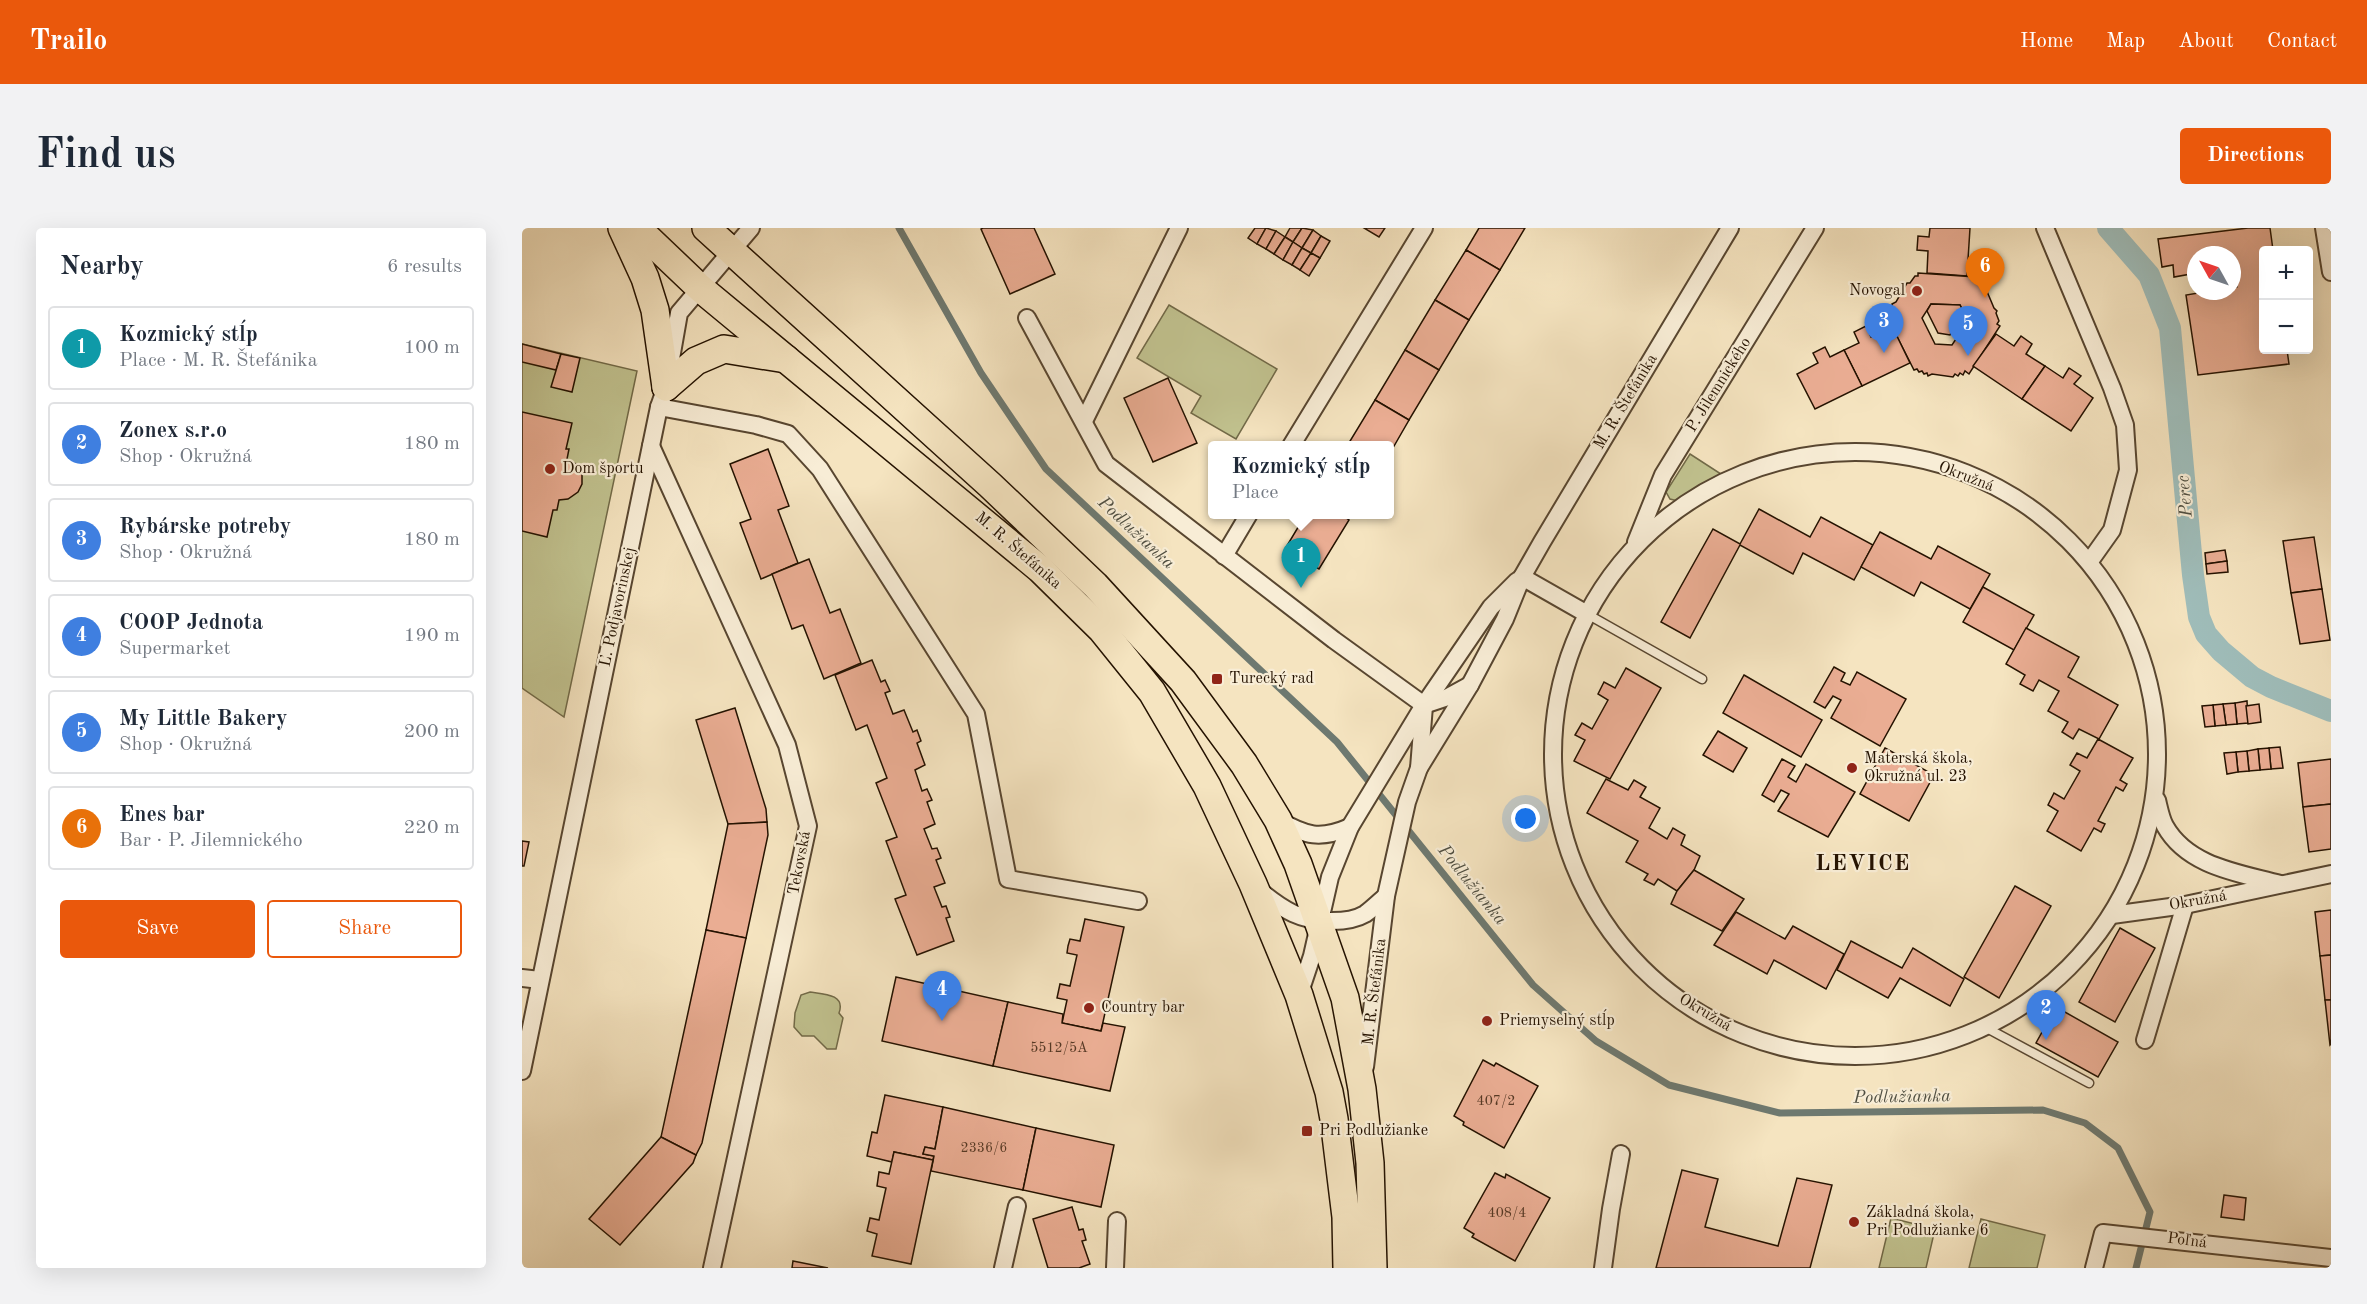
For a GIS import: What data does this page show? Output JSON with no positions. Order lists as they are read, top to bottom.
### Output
{
  "streets": {
    "main road": ["M. R. Štefánika"],
    "street": [
      "P. Jilemnického",
      "Okružná",
      "Ľ. Podjavorinskej",
      "Tekovská",
      "Poľná"
    ]
  },
  "crossings": [
    ["P. Jilemnického", "Okružná"],
    ["M. R. Štefánika", "Ľ. Podjavorinskej"],
    ["Ľ. Podjavorinskej", "Tekovská"]
  ],
  "districts": ["LEVICE"],
  "water": ["Perec", "Podlužianka"],
  "places": {
    "other": [
      "Novogal",
      "Dom športu",
      "Materská škola, Okružná ul. 23",
      "Country bar",
      "Priemyselný stĺp",
      "Základná škola, Pri Podlužianke 6"
    ],
    "transit": ["Turecký rad", "Pri Podlužianke"]
  },
  "house_numbers": [
    "5512/5A",
    "407/2",
    "2336/6",
    "408/4"
  ],
  "north": "top left",
  "page": {
    "header": "Trailo",
    "nav": [
      "Home",
      "Map",
      "About",
      "Contact"
    ],
    "buttons": [
      "Directions",
      ["Save", "Share"]
    ],
    "title": "Find us",
    "heading": ["Nearby", "6 results"],
    "map_buttons": ["+", "−"],
    "pins": [
      "6",
      "3",
      "5",
      "1",
      "4",
      "2"
    ],
    "list": [
      {
        "mark": "1",
        "name": "Kozmický stĺp",
        "note": "Place · M. R. Štefánika",
        "value": "100 m"
      },
      {
        "mark": "2",
        "name": "Zonex s.r.o",
        "note": "Shop · Okružná",
        "value": "180 m"
      },
      {
        "mark": "3",
        "name": "Rybárske potreby",
        "note": "Shop · Okružná",
        "value": "180 m"
      },
      {
        "mark": "4",
        "name": "COOP Jednota",
        "note": "Supermarket",
        "value": "190 m"
      },
      {
        "mark": "5",
        "name": "My Little Bakery",
        "note": "Shop · Okružná",
        "value": "200 m"
      },
      {
        "mark": "6",
        "name": "Enes bar",
        "note": "Bar · P. Jilemnického",
        "value": "220 m"
      }
    ],
    "popup": ["Kozmický stĺp", "Place"]
  }
}
